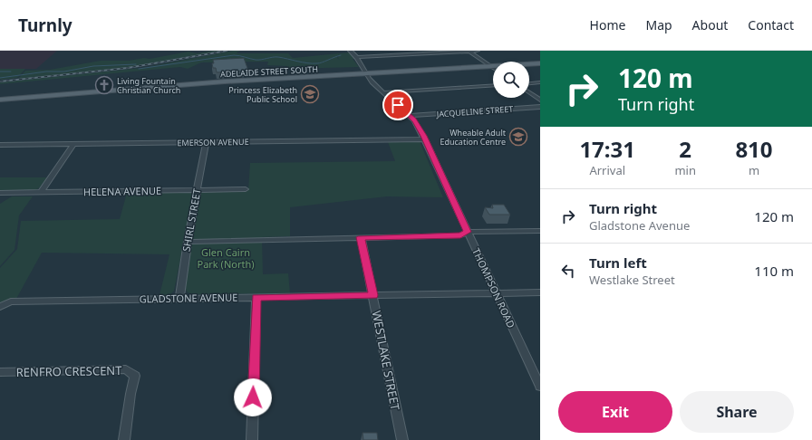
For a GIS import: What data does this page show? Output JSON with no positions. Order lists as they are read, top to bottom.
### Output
{
  "streets": {
    "main road": ["ADELAIDE STREET SOUTH"],
    "street": [
      "JACQUELINE STREET",
      "EMERSON AVENUE",
      "HELENA AVENUE",
      "SHIRL STREET",
      "THOMPSON ROAD",
      "GLADSTONE AVENUE",
      "WESTLAKE STREET",
      "RENFRO CRESCENT"
    ]
  },
  "crossings": [
    ["ADELAIDE STREET SOUTH", "THOMPSON ROAD"],
    ["JACQUELINE STREET", "THOMPSON ROAD"],
    ["EMERSON AVENUE", "SHIRL STREET"],
    ["EMERSON AVENUE", "THOMPSON ROAD"],
    ["HELENA AVENUE", "SHIRL STREET"],
    ["SHIRL STREET", "GLADSTONE AVENUE"],
    ["THOMPSON ROAD", "GLADSTONE AVENUE"],
    ["GLADSTONE AVENUE", "WESTLAKE STREET"]
  ],
  "parks": ["Glen Cairn Park (North)"],
  "places": {
    "church": ["Living Fountain Christian Church"],
    "school or university": ["Princess Elizabeth Public School", "Wheable Adult Education Centre"]
  },
  "page": {
    "header": "Turnly",
    "nav": [
      "Home",
      "Map",
      "About",
      "Contact"
    ],
    "turn": ["120 m", "Turn right"],
    "eta": [
      "17:31",
      "Arrival",
      "2",
      "min",
      "810",
      "m"
    ],
    "list": [
      {
        "name": "Turn right",
        "note": "Gladstone Avenue",
        "value": "120 m"
      },
      {
        "name": "Turn left",
        "note": "Westlake Street",
        "value": "110 m"
      }
    ],
    "buttons": ["Exit", "Share"]
  }
}
